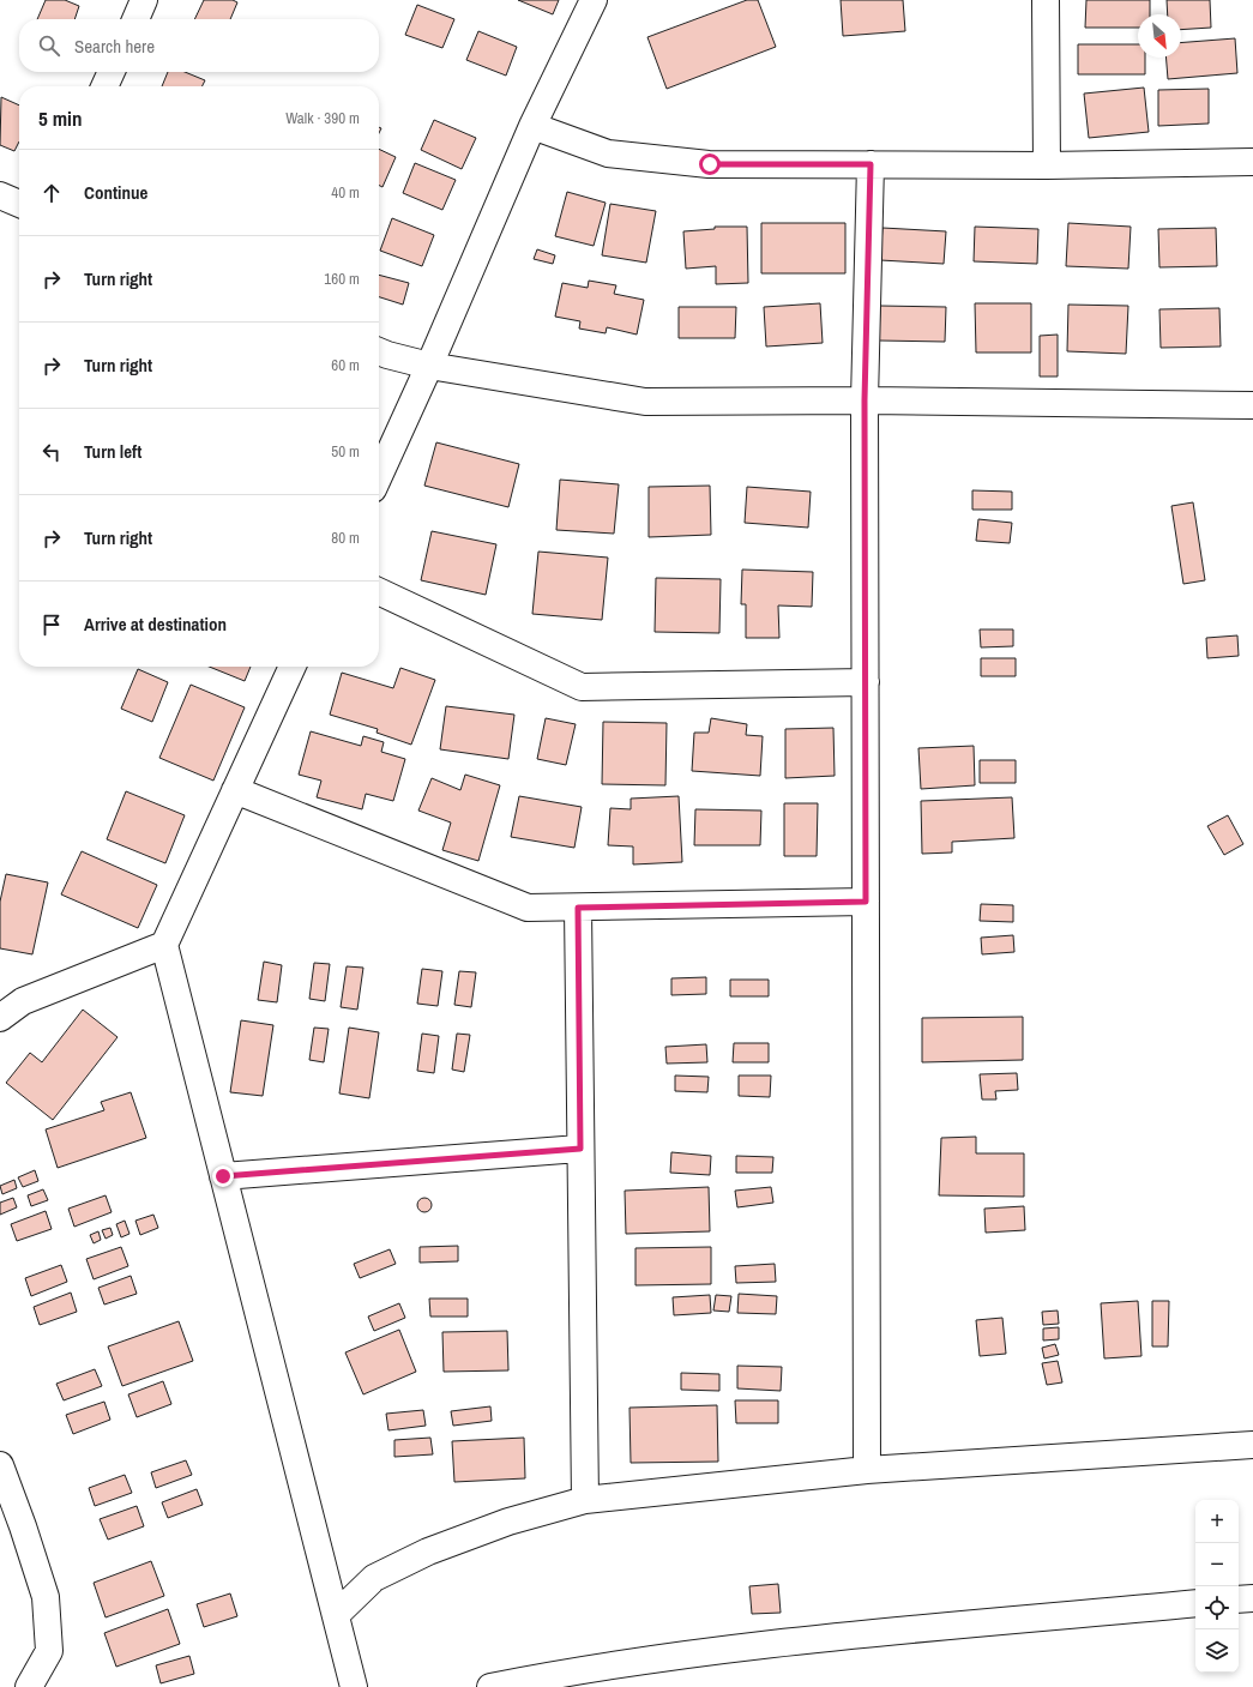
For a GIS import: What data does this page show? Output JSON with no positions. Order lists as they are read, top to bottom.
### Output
{
  "north": "bottom right",
  "page": {
    "search": "Search here",
    "heading": ["5 min", "Walk · 390 m"],
    "list": [
      ["Continue", "40 m"],
      ["Turn right", "160 m"],
      ["Turn right", "60 m"],
      ["Turn left", "50 m"],
      ["Turn right", "80 m"],
      "Arrive at destination"
    ],
    "map_buttons": ["+", "−"]
  }
}
